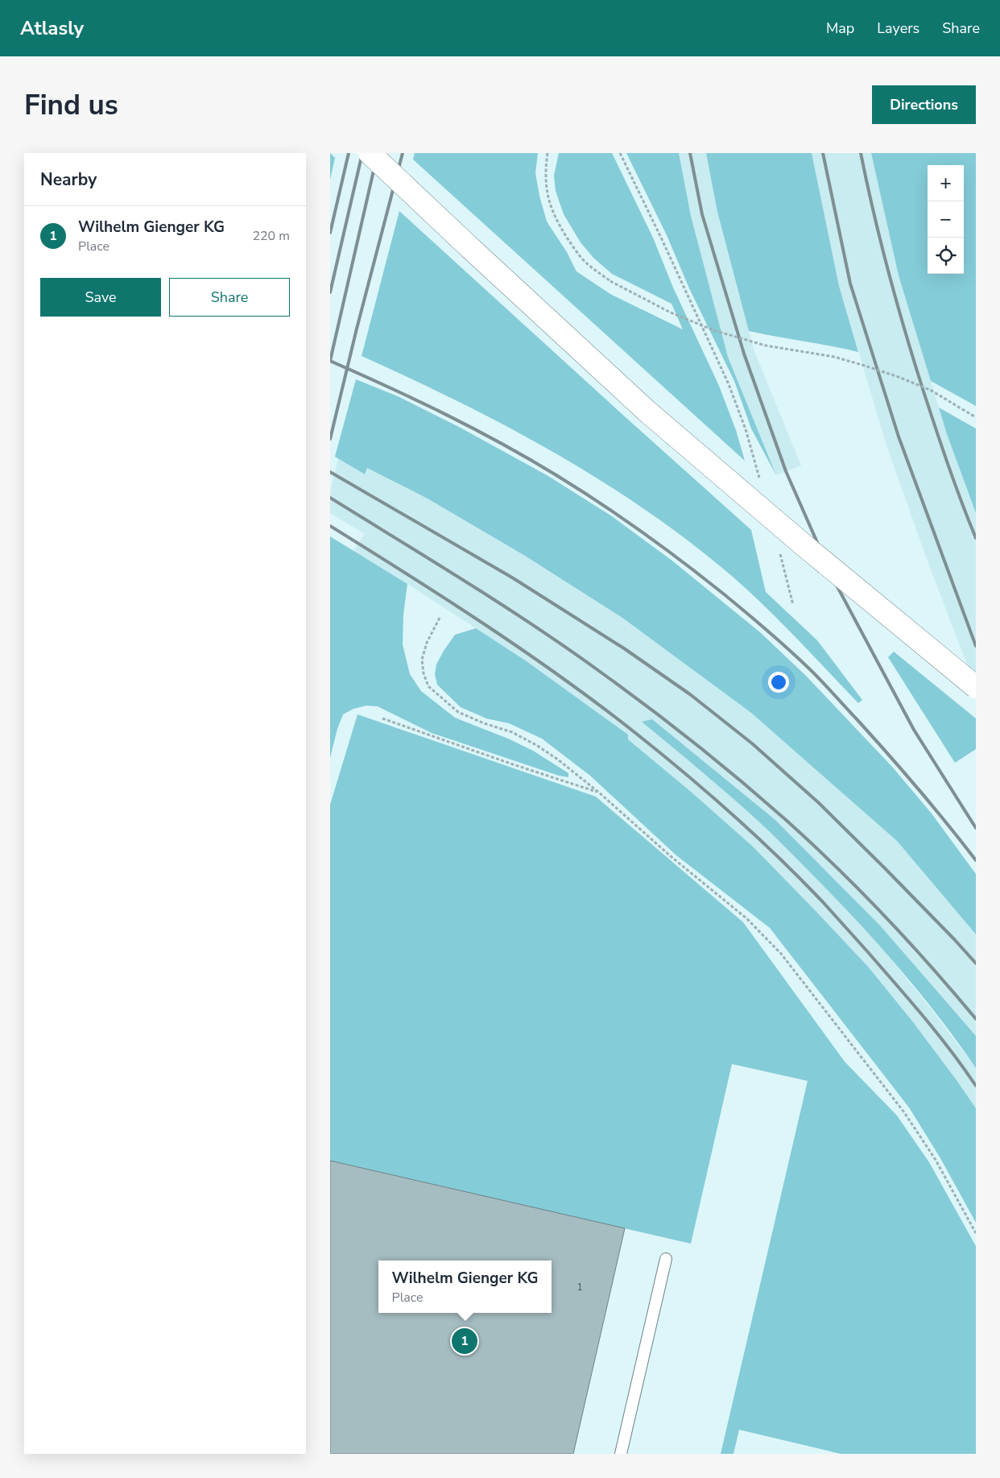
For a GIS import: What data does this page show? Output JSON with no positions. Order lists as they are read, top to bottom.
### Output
{
  "house_numbers": ["1"],
  "page": {
    "header": "Atlasly",
    "nav": ["Map", "Layers", "Share"],
    "buttons": [
      "Directions",
      ["Save", "Share"]
    ],
    "title": "Find us",
    "heading": "Nearby",
    "map_buttons": ["+", "−"],
    "list": [
      {
        "mark": "1",
        "name": "Wilhelm Gienger KG",
        "note": "Place",
        "value": "220 m"
      }
    ],
    "popup": ["Wilhelm Gienger KG", "Place"],
    "pins": "1"
  }
}
